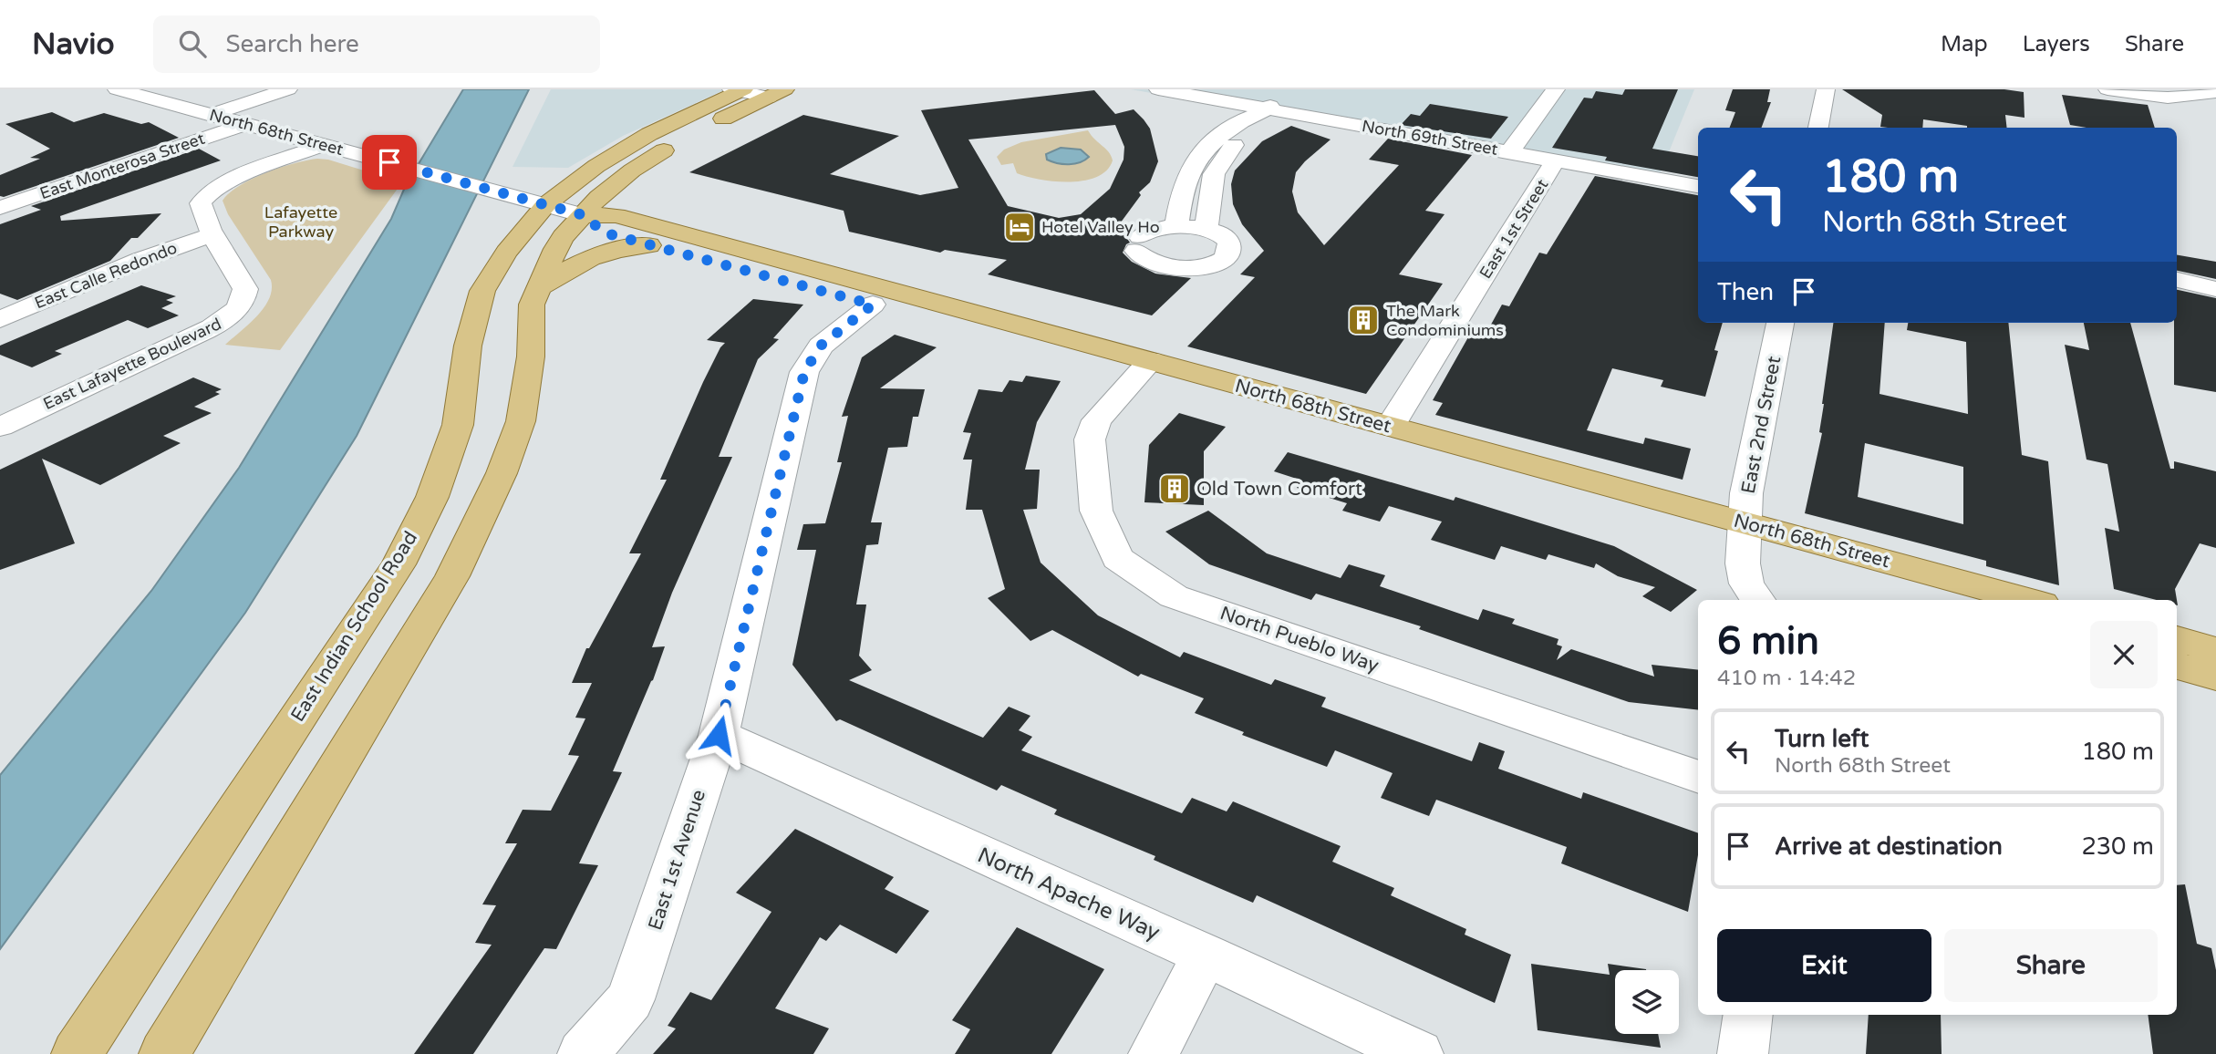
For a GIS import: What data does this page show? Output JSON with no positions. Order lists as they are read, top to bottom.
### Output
{
  "streets": {
    "main road": ["North 68th Street", "East Indian School Road"],
    "street": [
      "North 69th Street",
      "East Monterosa Street",
      "East 1st Street",
      "East Calle Redondo",
      "East Lafayette Boulevard",
      "East 2nd Street",
      "North Pueblo Way",
      "East 1st Avenue",
      "North Apache Way"
    ]
  },
  "crossings": [
    ["North 68th Street", "East Monterosa Street"],
    ["North 68th Street", "East 1st Street"],
    ["North 68th Street", "East Lafayette Boulevard"],
    ["North 68th Street", "East 2nd Street"],
    ["North 68th Street", "East Indian School Road"],
    ["North 68th Street", "North Pueblo Way"],
    ["North 68th Street", "East 1st Avenue"],
    ["North 69th Street", "East 1st Street"],
    ["East Calle Redondo", "East Lafayette Boulevard"],
    ["East 1st Avenue", "North Apache Way"]
  ],
  "parks": ["Lafayette Parkway"],
  "places": {
    "hotel": ["Hotel Valley Ho"],
    "building": ["The Mark Condominiums", "Old Town Comfort"]
  },
  "page": {
    "header": "Navio",
    "search": "Search here",
    "nav": ["Map", "Layers", "Share"],
    "turn": ["180 m", "North 68th Street"],
    "then": "Then",
    "heading": ["6 min", "410 m · 14:42"],
    "list": [
      {
        "name": "Turn left",
        "note": "North 68th Street",
        "value": "180 m"
      },
      {
        "name": "Arrive at destination",
        "value": "230 m"
      }
    ],
    "buttons": ["Exit", "Share"]
  }
}
